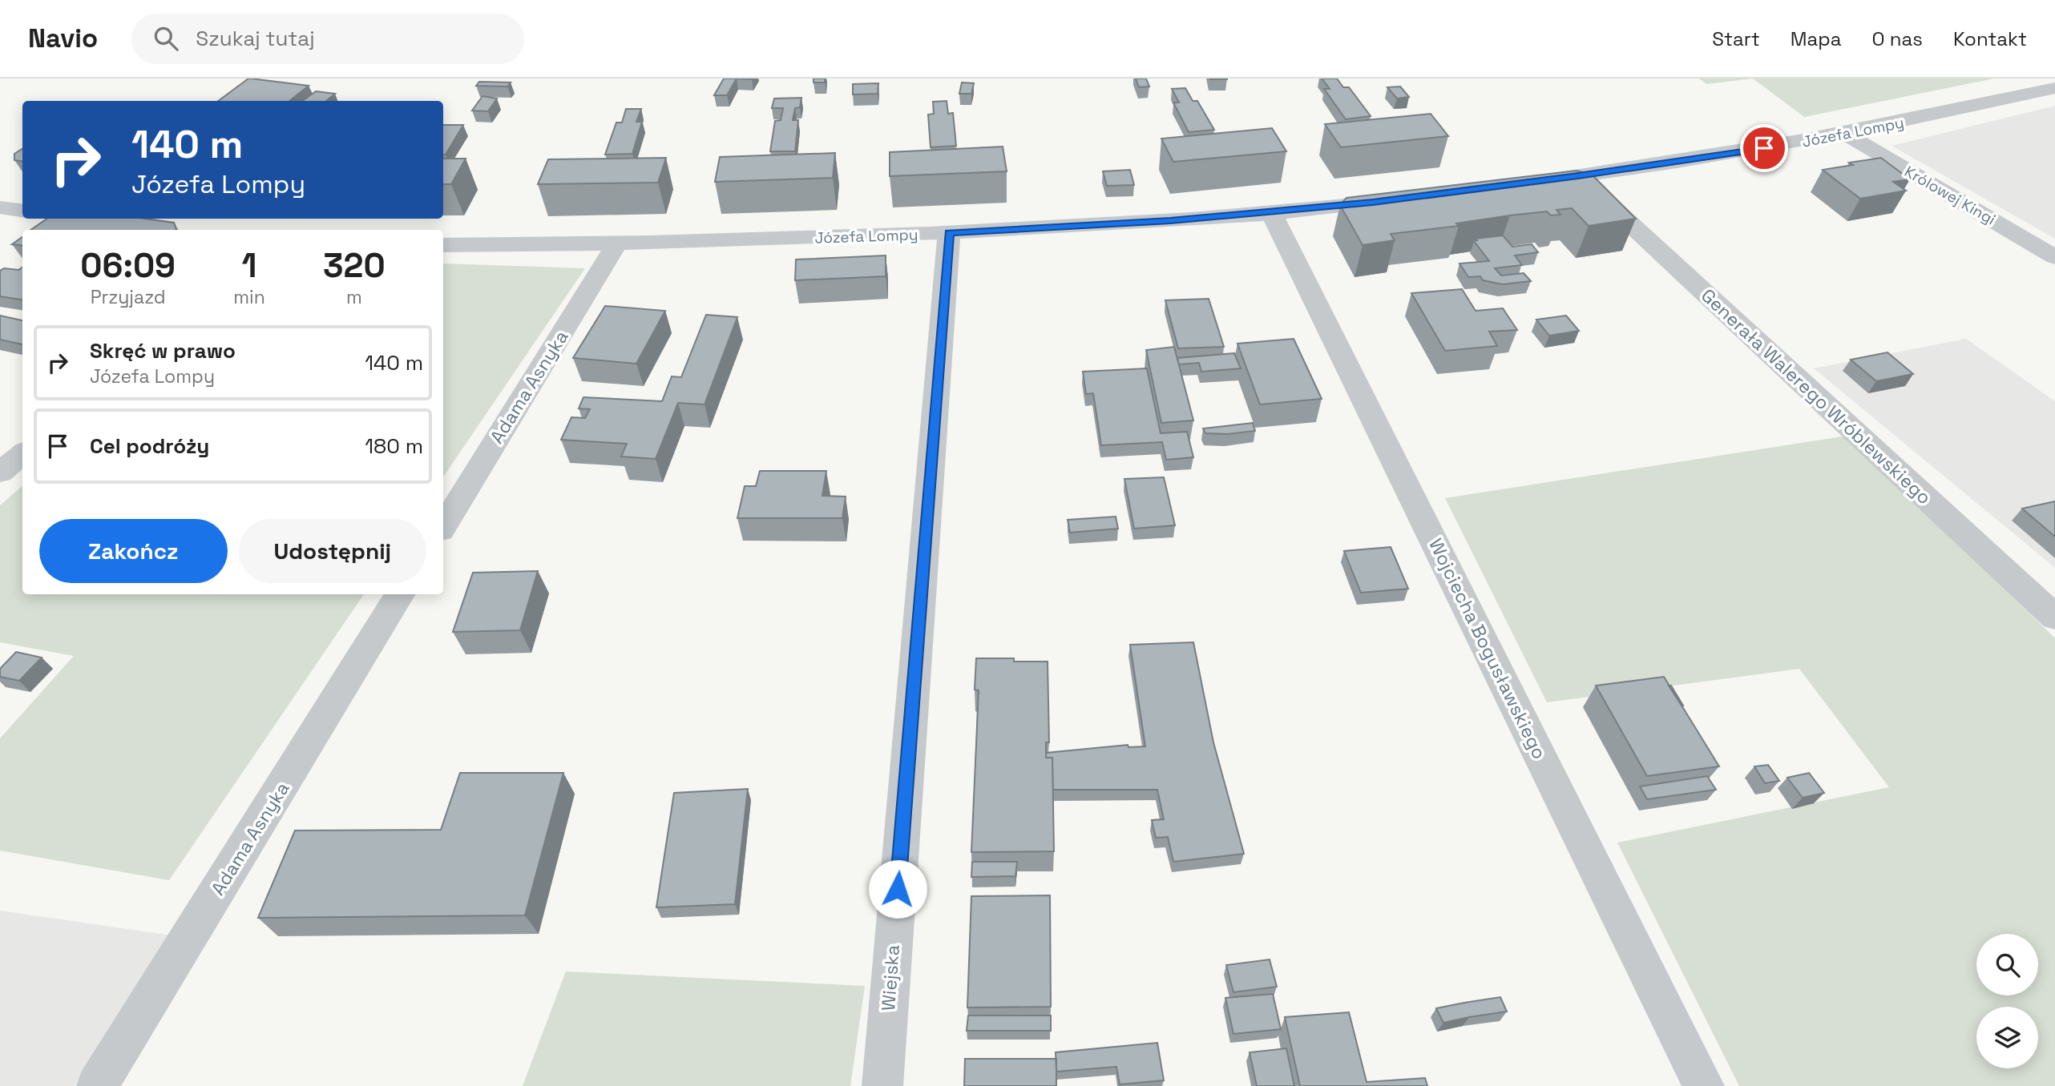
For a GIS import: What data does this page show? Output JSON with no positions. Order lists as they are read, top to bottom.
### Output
{
  "streets": {
    "street": [
      "Józefa Lompy",
      "Królowej Kingi",
      "Adama Asnyka",
      "Generała Walerego Wróblewskiego",
      "Wojciecha Bogusławskiego",
      "Wiejska"
    ]
  },
  "crossings": [
    ["Józefa Lompy", "Królowej Kingi"],
    ["Józefa Lompy", "Adama Asnyka"],
    ["Józefa Lompy", "Generała Walerego Wróblewskiego"],
    ["Józefa Lompy", "Wojciecha Bogusławskiego"],
    ["Józefa Lompy", "Wiejska"]
  ],
  "page": {
    "header": "Navio",
    "search": "Szukaj tutaj",
    "nav": [
      "Start",
      "Mapa",
      "O nas",
      "Kontakt"
    ],
    "turn": ["140 m", "Józefa Lompy"],
    "eta": [
      "06:09",
      "Przyjazd",
      "1",
      "min",
      "320",
      "m"
    ],
    "list": [
      {
        "name": "Skręć w prawo",
        "note": "Józefa Lompy",
        "value": "140 m"
      },
      {
        "name": "Cel podróży",
        "value": "180 m"
      }
    ],
    "buttons": ["Zakończ", "Udostępnij"]
  }
}
